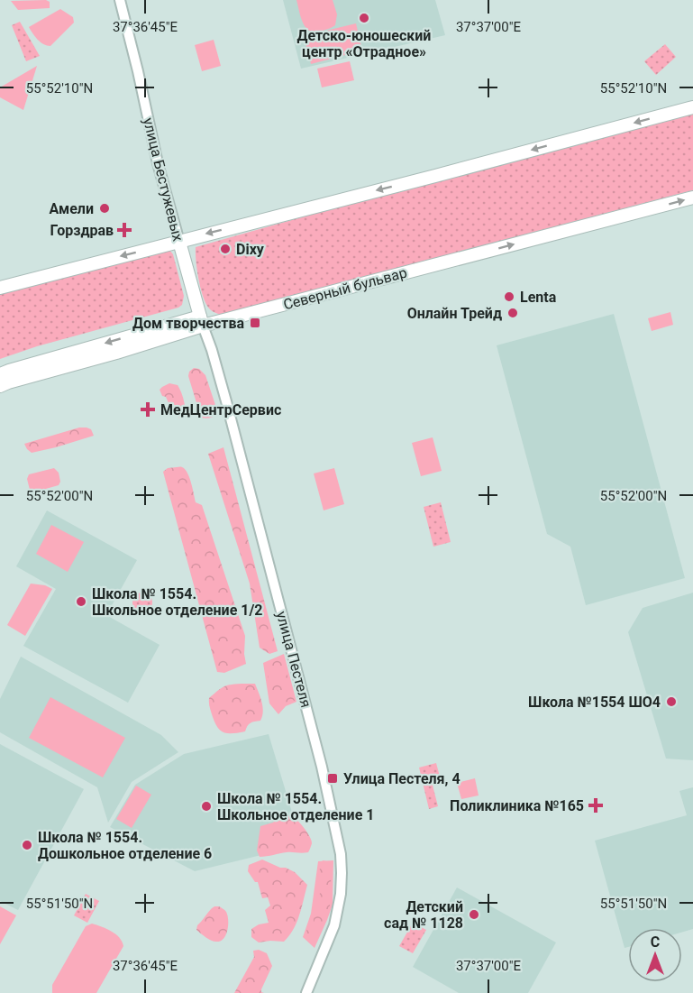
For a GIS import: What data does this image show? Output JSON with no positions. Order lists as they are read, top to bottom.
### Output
{
  "streets": {
    "main road": ["улица Бестужевых", "Северный бульвар"],
    "street": ["улица Пестеля"]
  },
  "crossings": [
    ["улица Бестужевых", "Северный бульвар"],
    ["улица Бестужевых", "улица Пестеля"],
    ["Северный бульвар", "улица Пестеля"]
  ],
  "places": {
    "other": [
      "Детско-юношеский центр «Отрадное»",
      "Амели",
      "Dixy",
      "Lenta",
      "Онлайн Трейд",
      "Школа № 1554. Школьное отделение 1/2",
      "Школа №1554 ШО4",
      "Школа № 1554. Школьное отделение 1",
      "Школа № 1554. Дошкольное отделение 6",
      "Детский сад № 1128"
    ],
    "health": ["Горздрав", "МедЦентрСервис", "Поликлиника №165"],
    "transit": ["Дом творчества", "Улица Пестеля, 4"]
  },
  "north": "top",
  "coordinates": [
    "37°36'45\"E",
    "37°37'00\"E",
    "55°52'10\"N",
    "55°52'00\"N",
    "55°51'50\"N"
  ]
}
